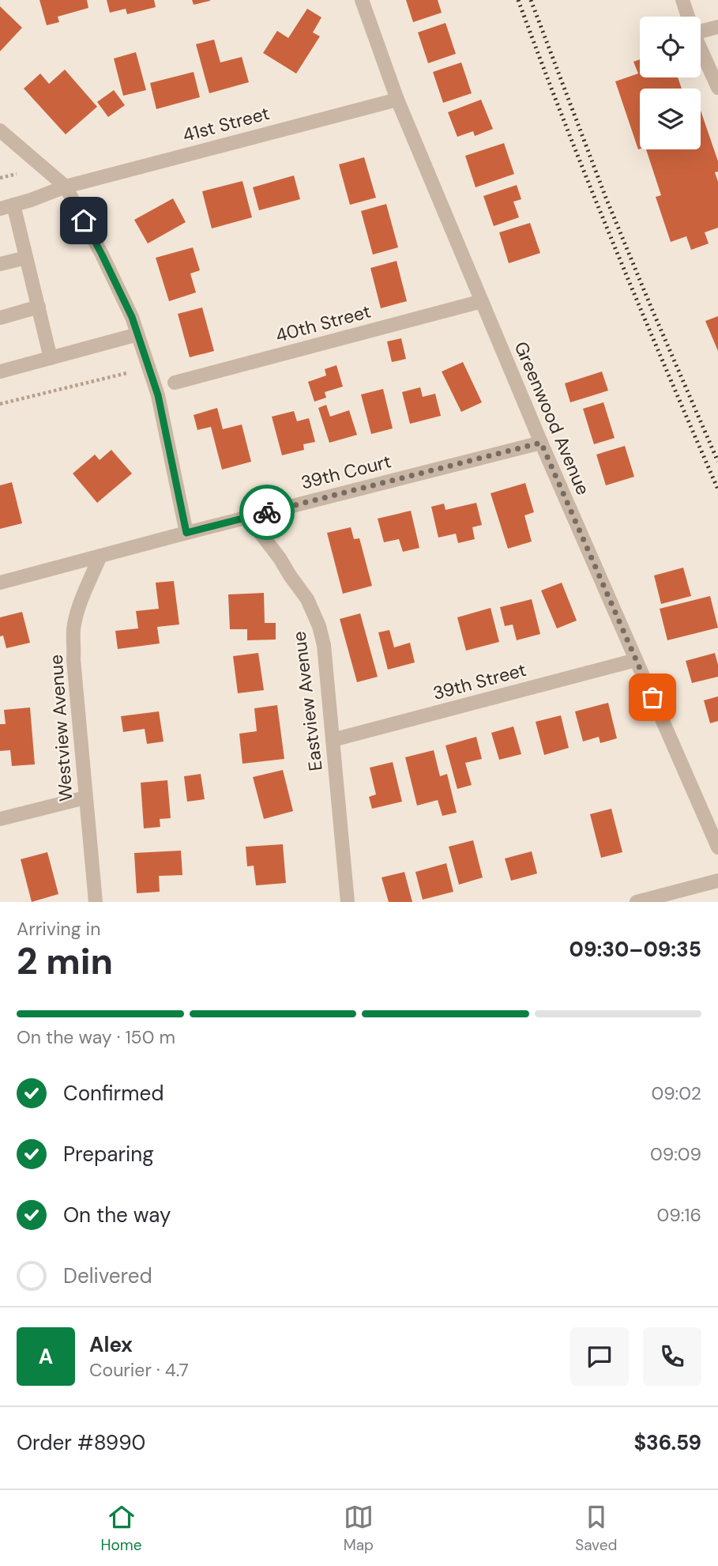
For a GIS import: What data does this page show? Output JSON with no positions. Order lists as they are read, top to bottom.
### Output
{
  "streets": {
    "street": [
      "41st Street",
      "40th Street",
      "Greenwood Avenue",
      "39th Court",
      "39th Street",
      "Eastview Avenue",
      "Westview Avenue"
    ]
  },
  "crossings": [
    ["41st Street", "Greenwood Avenue"],
    ["40th Street", "Greenwood Avenue"],
    ["Greenwood Avenue", "39th Court"],
    ["Greenwood Avenue", "39th Street"],
    ["39th Court", "Eastview Avenue"],
    ["39th Court", "Westview Avenue"],
    ["39th Street", "Eastview Avenue"]
  ],
  "page": {
    "heading": ["2 min", "Arriving in", "09:30–09:35"],
    "panel": [
      "Alex",
      "Courier · 4.7",
      "Order #8990",
      "$36.59"
    ],
    "bar": "On the way · 150 m",
    "list": [
      ["Confirmed", "09:02"],
      ["Preparing", "09:09"],
      ["On the way", "09:16"],
      "Delivered"
    ],
    "round": "A",
    "tabs": ["Home", "Map", "Saved"]
  }
}
